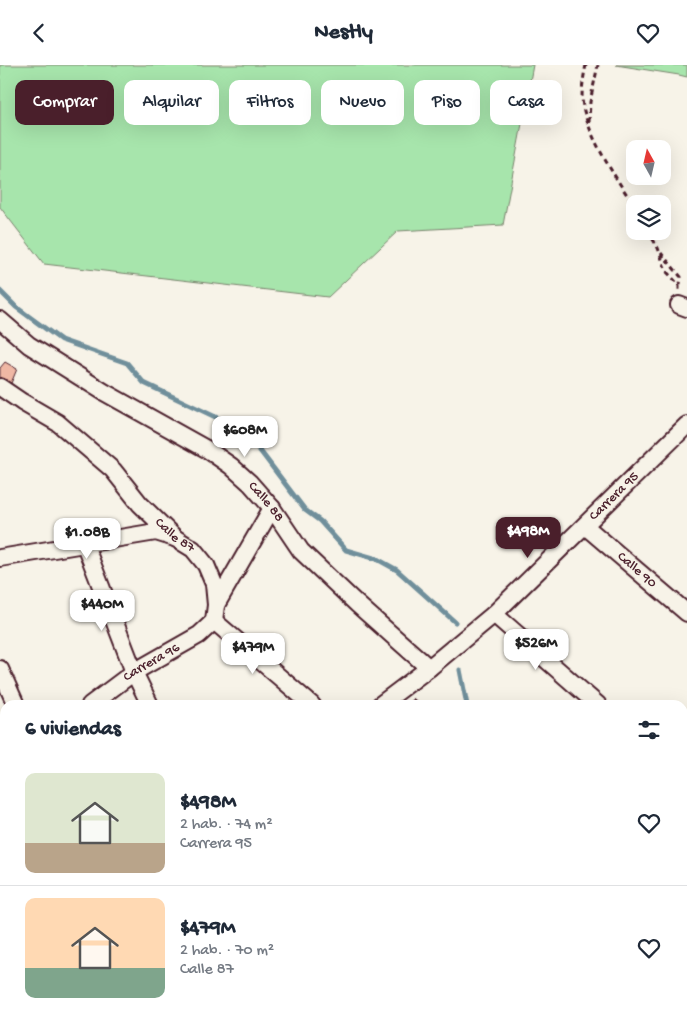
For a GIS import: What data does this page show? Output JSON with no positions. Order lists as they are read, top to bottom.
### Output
{
  "streets": {
    "street": [
      "Carrera 95",
      "Calle 88",
      "Calle 87",
      "Calle 90",
      "Carrera 96"
    ]
  },
  "crossings": [
    ["Carrera 95", "Calle 88"],
    ["Carrera 95", "Calle 90"],
    ["Calle 87", "Carrera 96"]
  ],
  "north": "top",
  "page": {
    "header": "Nestly",
    "chip": [
      "Comprar",
      "Alquilar",
      "Filtros",
      "Nuevo",
      "Piso",
      "Casa"
    ],
    "price": [
      "$608M",
      "$498M",
      "$1.08B",
      "$440M",
      "$526M",
      "$479M"
    ],
    "heading": "6 viviendas",
    "list": [
      {
        "name": "$498M",
        "note": "2 hab. · 74 m² · Carrera 95"
      },
      {
        "name": "$479M",
        "note": "2 hab. · 70 m² · Calle 87"
      }
    ]
  }
}
